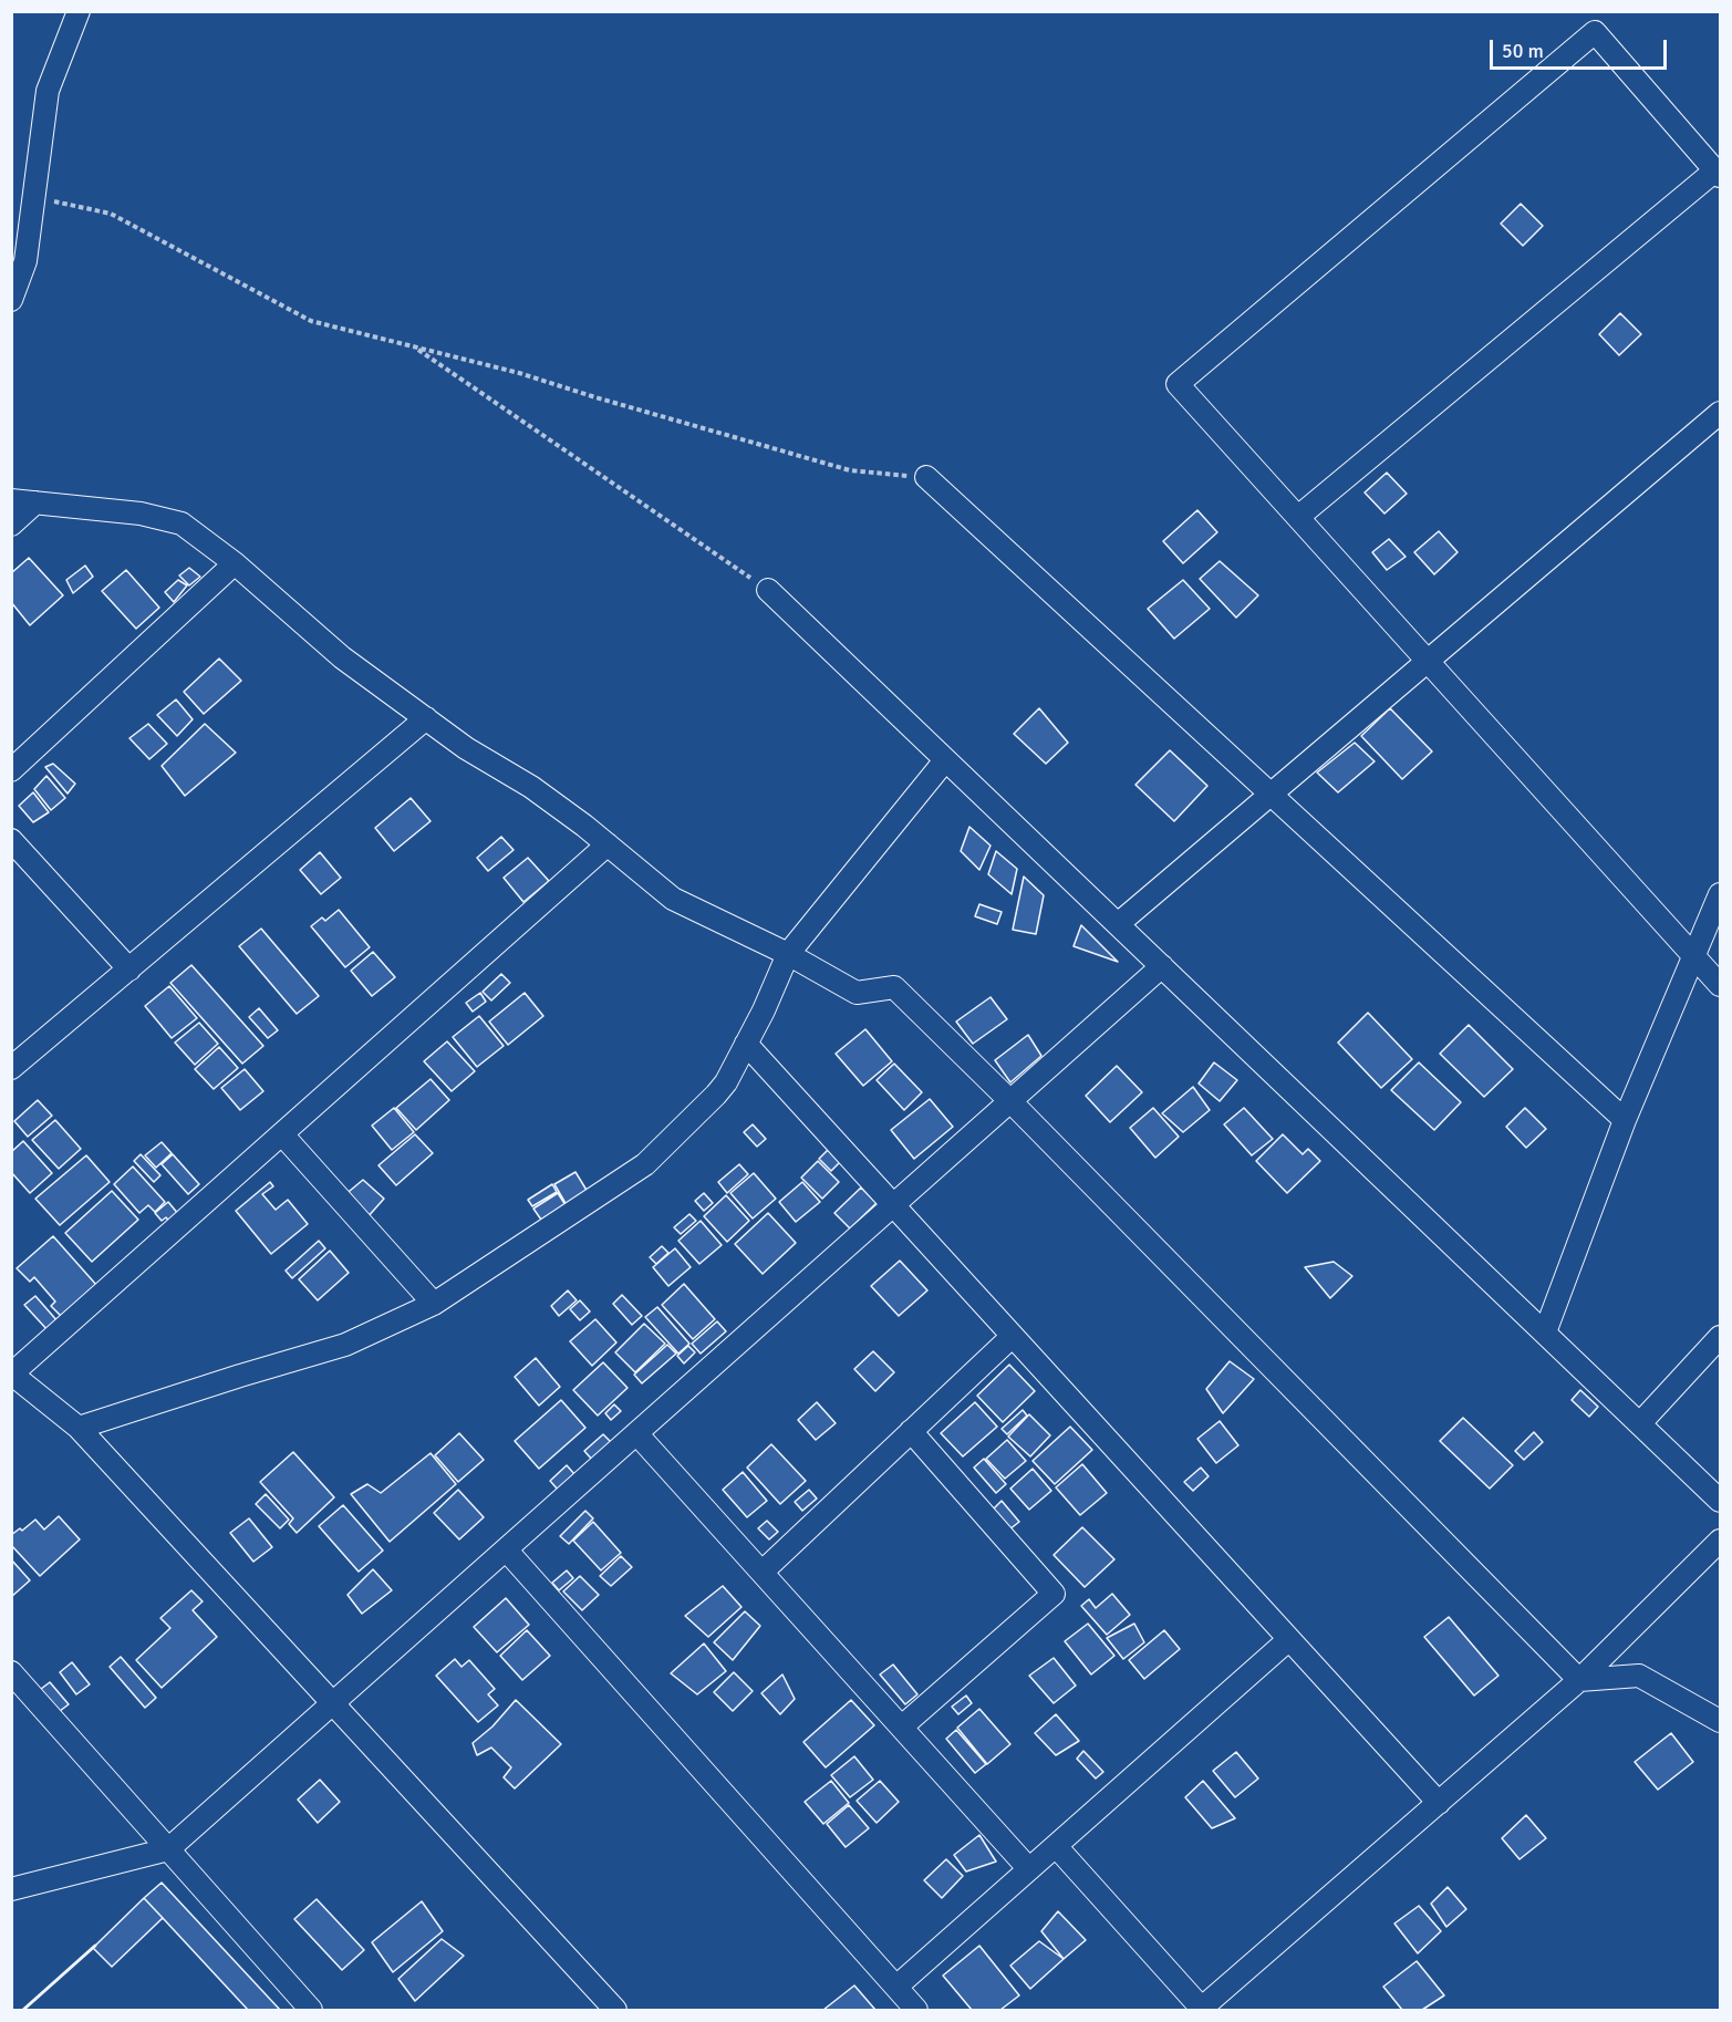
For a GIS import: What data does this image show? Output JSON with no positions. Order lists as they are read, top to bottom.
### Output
{
  "scale_bar": "50 m"
}
